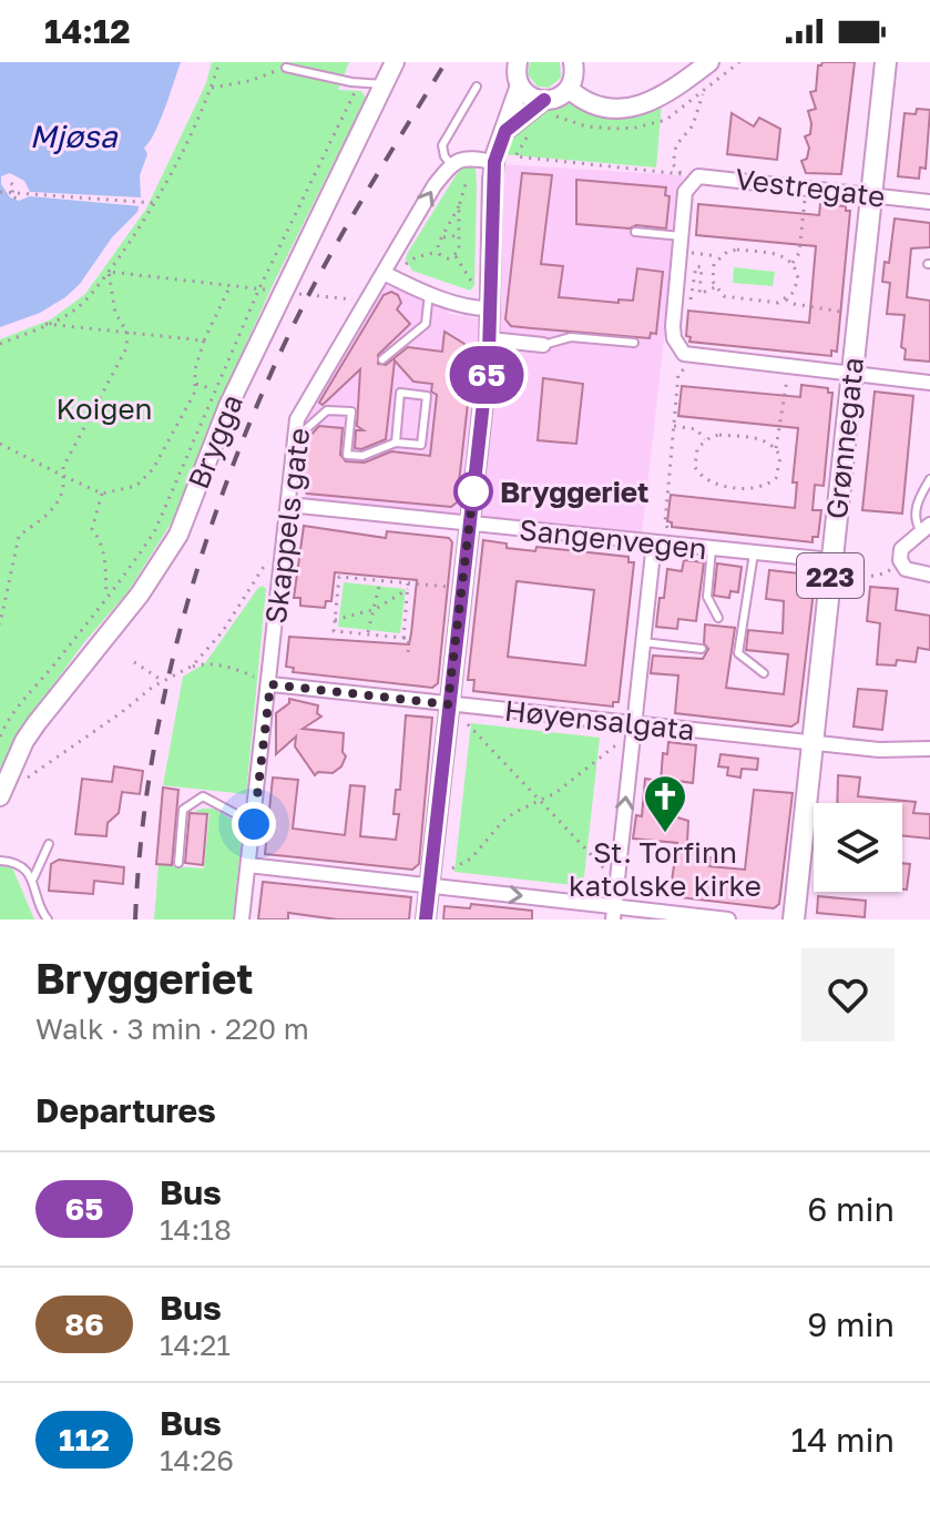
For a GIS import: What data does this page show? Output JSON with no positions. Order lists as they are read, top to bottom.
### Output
{
  "streets": {
    "main road": ["Grønnegata", "Brygga", "223"],
    "street": [
      "Vestregate",
      "Skappels gate",
      "Sangenvegen",
      "Høyensalgata"
    ]
  },
  "crossings": [
    ["Vestregate", "Grønnegata"],
    ["Grønnegata", "Sangenvegen"],
    ["Grønnegata", "Høyensalgata"],
    ["Skappels gate", "Sangenvegen"],
    ["Skappels gate", "Høyensalgata"]
  ],
  "water": ["Mjøsa"],
  "parks": ["Koigen"],
  "places": {
    "other": ["Bryggeriet"],
    "church": ["St. Torfinn katolske kirke"]
  },
  "lines": ["bus line 65"],
  "page": {
    "status": "14:12",
    "on_map": "65",
    "heading": [
      ["Bryggeriet", "Walk · 3 min · 220 m"],
      "Departures"
    ],
    "list": [
      {
        "mark": "65",
        "name": "Bus",
        "note": "14:18",
        "value": "6 min"
      },
      {
        "mark": "86",
        "name": "Bus",
        "note": "14:21",
        "value": "9 min"
      },
      {
        "mark": "112",
        "name": "Bus",
        "note": "14:26",
        "value": "14 min"
      }
    ]
  }
}
